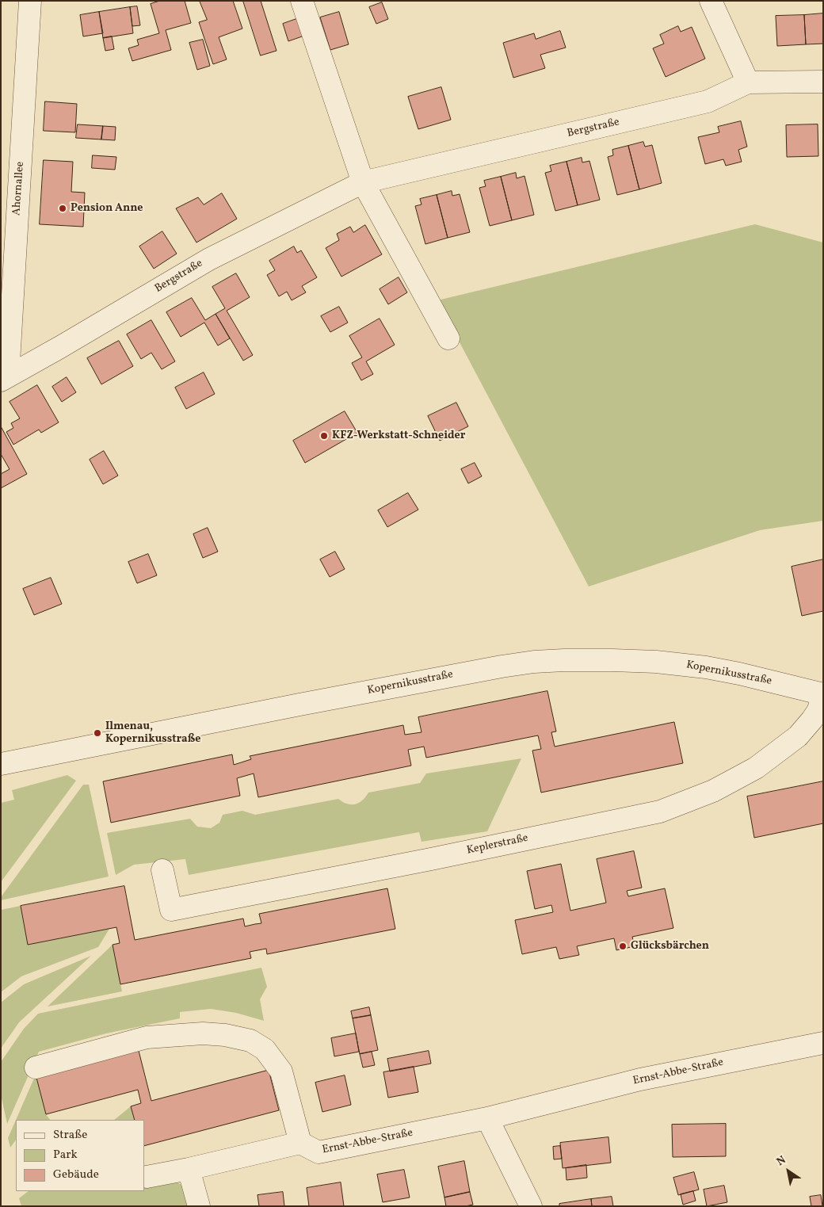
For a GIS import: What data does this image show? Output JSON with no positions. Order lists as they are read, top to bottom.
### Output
{
  "streets": {
    "street": [
      "Bergstraße",
      "Ahornallee",
      "Kopernikusstraße",
      "Keplerstraße",
      "Ernst-Abbe-Straße"
    ]
  },
  "crossings": [
    ["Bergstraße", "Ahornallee"],
    ["Kopernikusstraße", "Keplerstraße"]
  ],
  "places": [
    "Pension Anne",
    "KFZ-Werkstatt-Schneider",
    "Ilmenau, Kopernikusstraße",
    "Glücksbärchen"
  ],
  "legend": ["Straße", "Park", "Gebäude"],
  "north": "top left"
}
